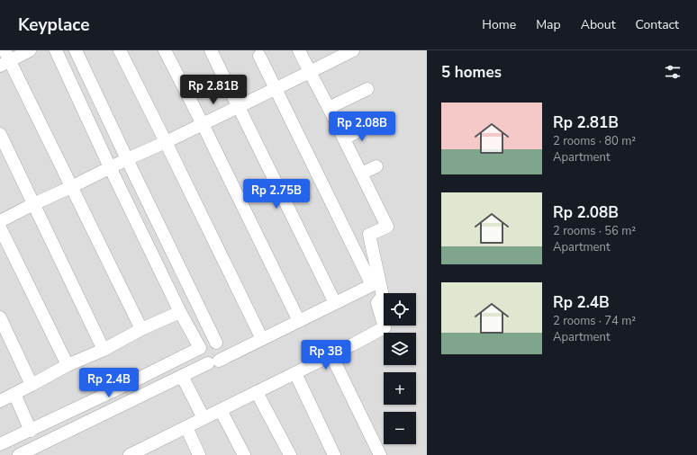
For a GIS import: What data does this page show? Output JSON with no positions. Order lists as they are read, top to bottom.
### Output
{
  "page": {
    "header": "Keyplace",
    "nav": [
      "Home",
      "Map",
      "About",
      "Contact"
    ],
    "heading": "5 homes",
    "price": [
      "Rp 2.81B",
      "Rp 2.08B",
      "Rp 2.75B",
      "Rp 3B",
      "Rp 2.4B"
    ],
    "list": [
      {
        "name": "Rp 2.81B",
        "note": "2 rooms · 80 m² · Apartment"
      },
      {
        "name": "Rp 2.08B",
        "note": "2 rooms · 56 m² · Apartment"
      },
      {
        "name": "Rp 2.4B",
        "note": "2 rooms · 74 m² · Apartment"
      }
    ],
    "map_buttons": ["+", "−"]
  }
}
